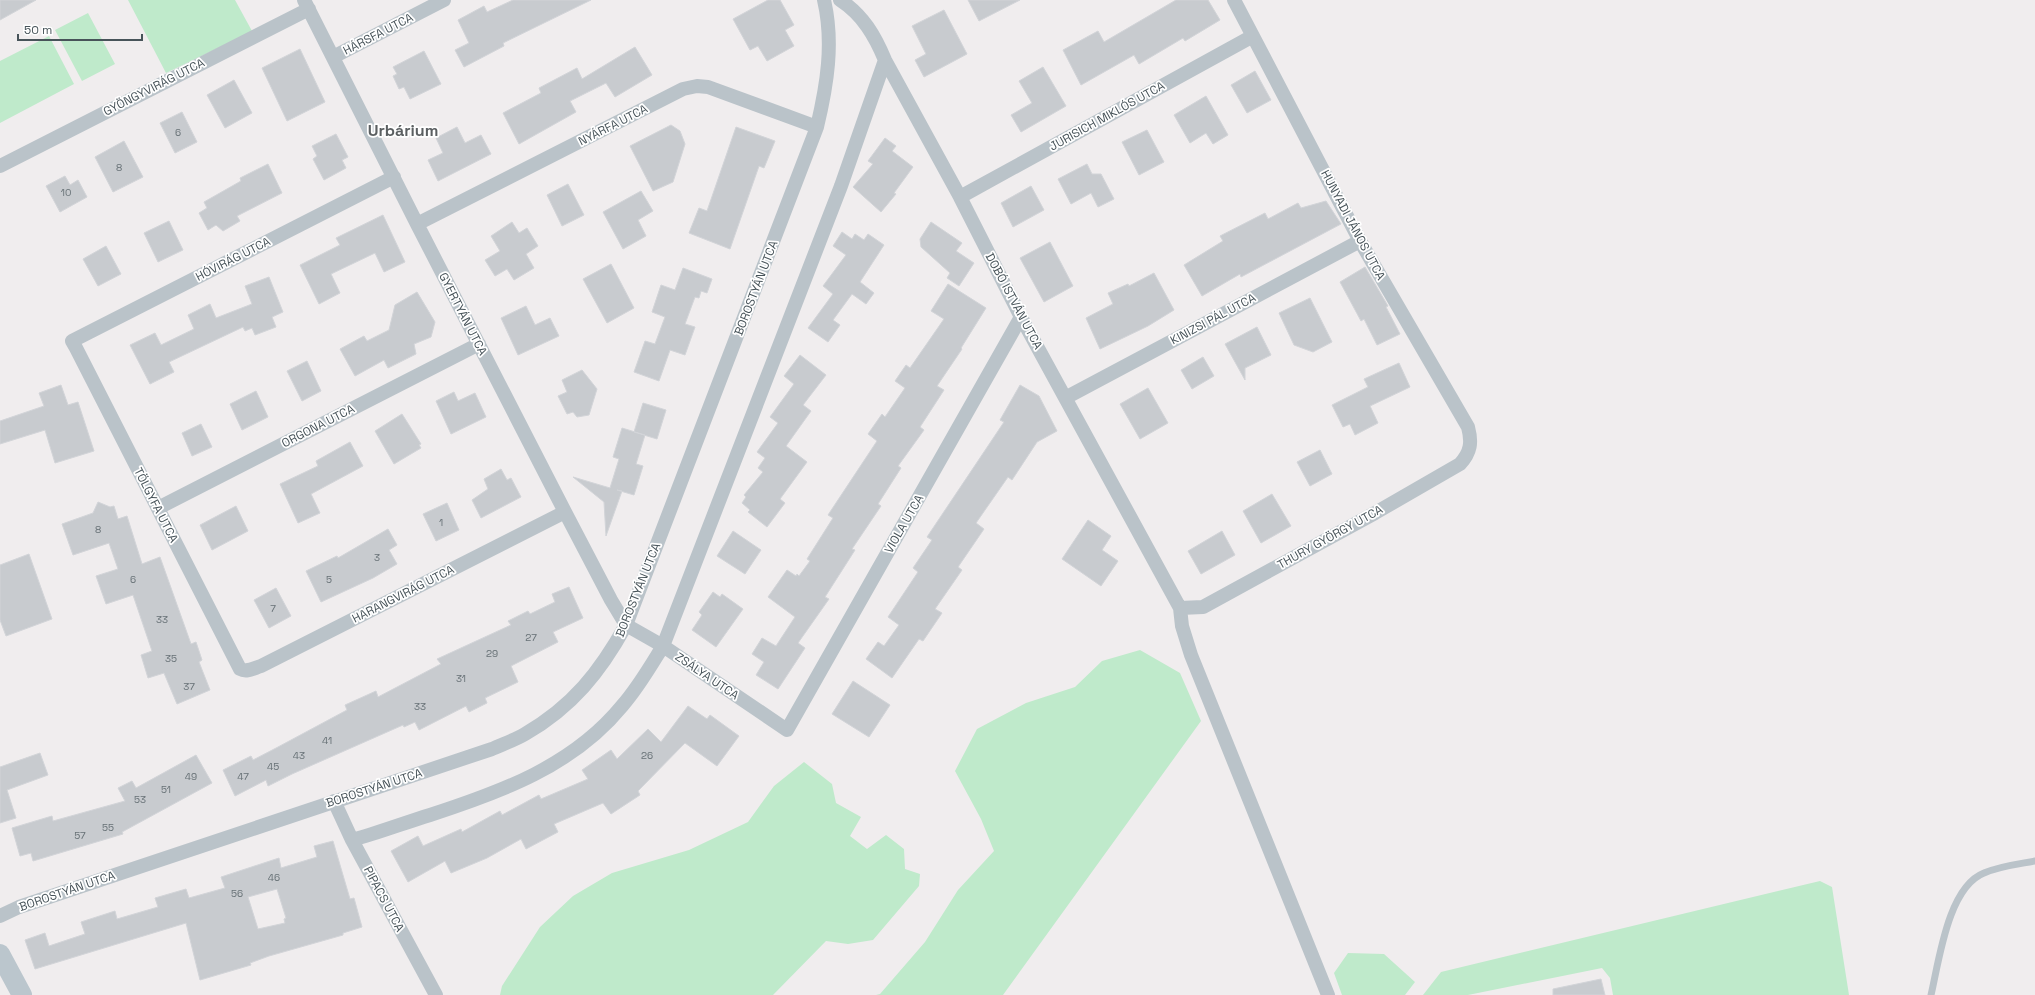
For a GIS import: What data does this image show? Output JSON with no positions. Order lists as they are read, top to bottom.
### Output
{
  "streets": {
    "street": [
      "HÁRSFA UTCA",
      "GYÖNGYVIRÁG UTCA",
      "JURISICH MIKLÓS UTCA",
      "NYÁRFA UTCA",
      "HUNYADI JÁNOS UTCA",
      "HÓVIRÁG UTCA",
      "BOROSTYÁN UTCA",
      "DOBÓ ISTVÁN UTCA",
      "GYERTYÁN UTCA",
      "KINIZSI PÁL UTCA",
      "ORGONA UTCA",
      "TÖLGYFA UTCA",
      "VIOLA UTCA",
      "THURY GYÖRGY UTCA",
      "HARANGVIRÁG UTCA",
      "ZSÁLYA UTCA",
      "PIPACS UTCA"
    ]
  },
  "crossings": [
    ["HÁRSFA UTCA", "GYERTYÁN UTCA"],
    ["GYÖNGYVIRÁG UTCA", "GYERTYÁN UTCA"],
    ["JURISICH MIKLÓS UTCA", "HUNYADI JÁNOS UTCA"],
    ["JURISICH MIKLÓS UTCA", "DOBÓ ISTVÁN UTCA"],
    ["NYÁRFA UTCA", "BOROSTYÁN UTCA"],
    ["NYÁRFA UTCA", "GYERTYÁN UTCA"],
    ["HUNYADI JÁNOS UTCA", "KINIZSI PÁL UTCA"],
    ["HUNYADI JÁNOS UTCA", "THURY GYÖRGY UTCA"],
    ["HÓVIRÁG UTCA", "GYERTYÁN UTCA"],
    ["HÓVIRÁG UTCA", "TÖLGYFA UTCA"],
    ["BOROSTYÁN UTCA", "GYERTYÁN UTCA"],
    ["BOROSTYÁN UTCA", "ZSÁLYA UTCA"],
    ["BOROSTYÁN UTCA", "PIPACS UTCA"],
    ["DOBÓ ISTVÁN UTCA", "KINIZSI PÁL UTCA"],
    ["DOBÓ ISTVÁN UTCA", "VIOLA UTCA"],
    ["DOBÓ ISTVÁN UTCA", "THURY GYÖRGY UTCA"],
    ["GYERTYÁN UTCA", "ORGONA UTCA"],
    ["GYERTYÁN UTCA", "HARANGVIRÁG UTCA"],
    ["GYERTYÁN UTCA", "ZSÁLYA UTCA"],
    ["ORGONA UTCA", "TÖLGYFA UTCA"],
    ["TÖLGYFA UTCA", "HARANGVIRÁG UTCA"],
    ["VIOLA UTCA", "ZSÁLYA UTCA"]
  ],
  "districts": ["Urbárium"],
  "house_numbers": [
    "6",
    "8",
    "10",
    "1",
    "8",
    "3",
    "6",
    "5",
    "7",
    "33",
    "27",
    "29",
    "35",
    "31",
    "37",
    "33",
    "41",
    "43",
    "26",
    "45",
    "49",
    "47",
    "51",
    "53",
    "55",
    "57",
    "46",
    "56"
  ],
  "scale_bar": "50 m"
}
